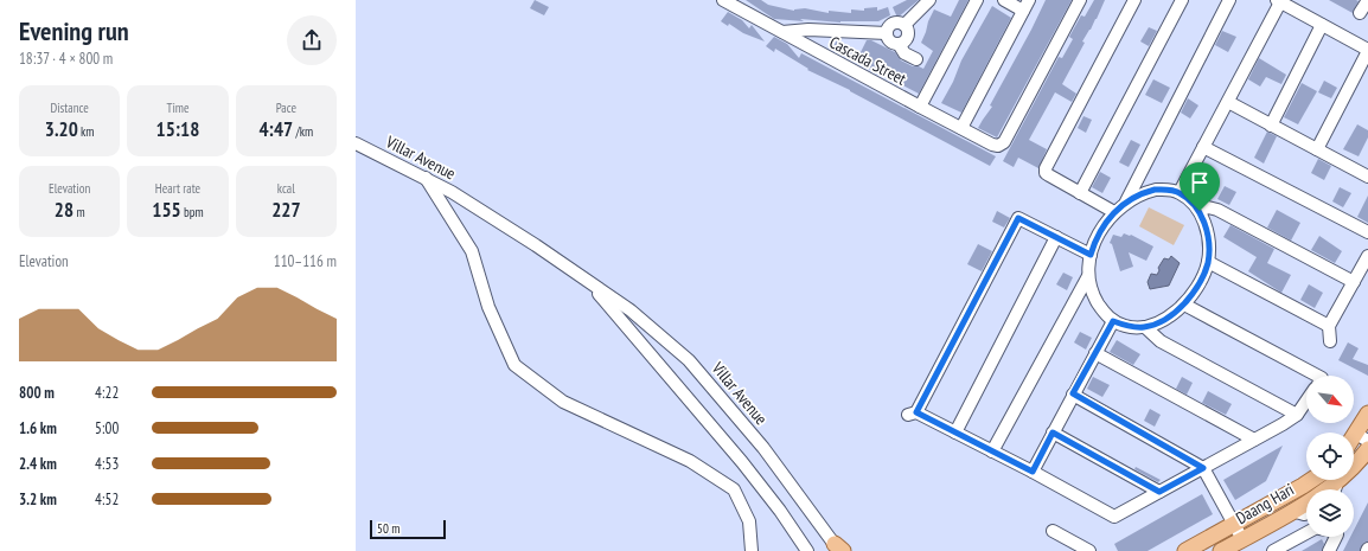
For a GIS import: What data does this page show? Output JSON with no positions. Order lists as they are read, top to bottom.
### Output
{
  "streets": {
    "main road": ["Daang Hari"],
    "street": ["Cascada Street", "Villar Avenue"]
  },
  "scale_bar": "50 m",
  "north": "bottom right",
  "page": {
    "heading": ["Evening run", "18:37 · 4 × 800 m"],
    "stats": [
      ["Distance", "3.20 km"],
      ["Time", "15:18"],
      ["Pace", "4:47 /km"],
      ["Elevation", "28 m"],
      ["Heart rate", "155 bpm"],
      ["kcal", "227"]
    ],
    "chart": ["Elevation", "110–116 m"],
    "list": [
      {
        "name": "800 m",
        "note": "4:22"
      },
      {
        "name": "1.6 km",
        "note": "5:00"
      },
      {
        "name": "2.4 km",
        "note": "4:53"
      },
      {
        "name": "3.2 km",
        "note": "4:52"
      }
    ],
    "scale": "50 m"
  }
}
